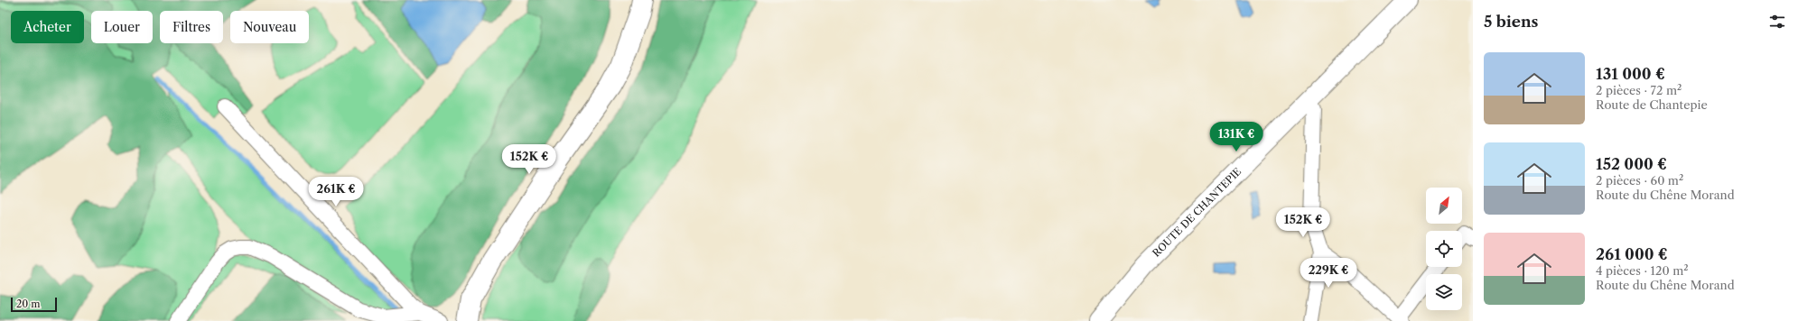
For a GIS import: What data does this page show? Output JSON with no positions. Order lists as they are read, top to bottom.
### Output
{
  "streets": {
    "street": ["ROUTE DE CHANTEPIE"]
  },
  "scale_bar": "20 m",
  "north": "top right",
  "page": {
    "heading": "5 biens",
    "chip": [
      "Acheter",
      "Louer",
      "Filtres",
      "Nouveau"
    ],
    "list": [
      {
        "name": "131 000 €",
        "note": "2 pièces · 72 m² · Route de Chantepie"
      },
      {
        "name": "152 000 €",
        "note": "2 pièces · 60 m² · Route du Chêne Morand"
      },
      {
        "name": "261 000 €",
        "note": "4 pièces · 120 m² · Route du Chêne Morand"
      }
    ],
    "price": [
      "131K €",
      "152K €",
      "261K €",
      "152K €",
      "229K €"
    ],
    "scale": "20 m"
  }
}
